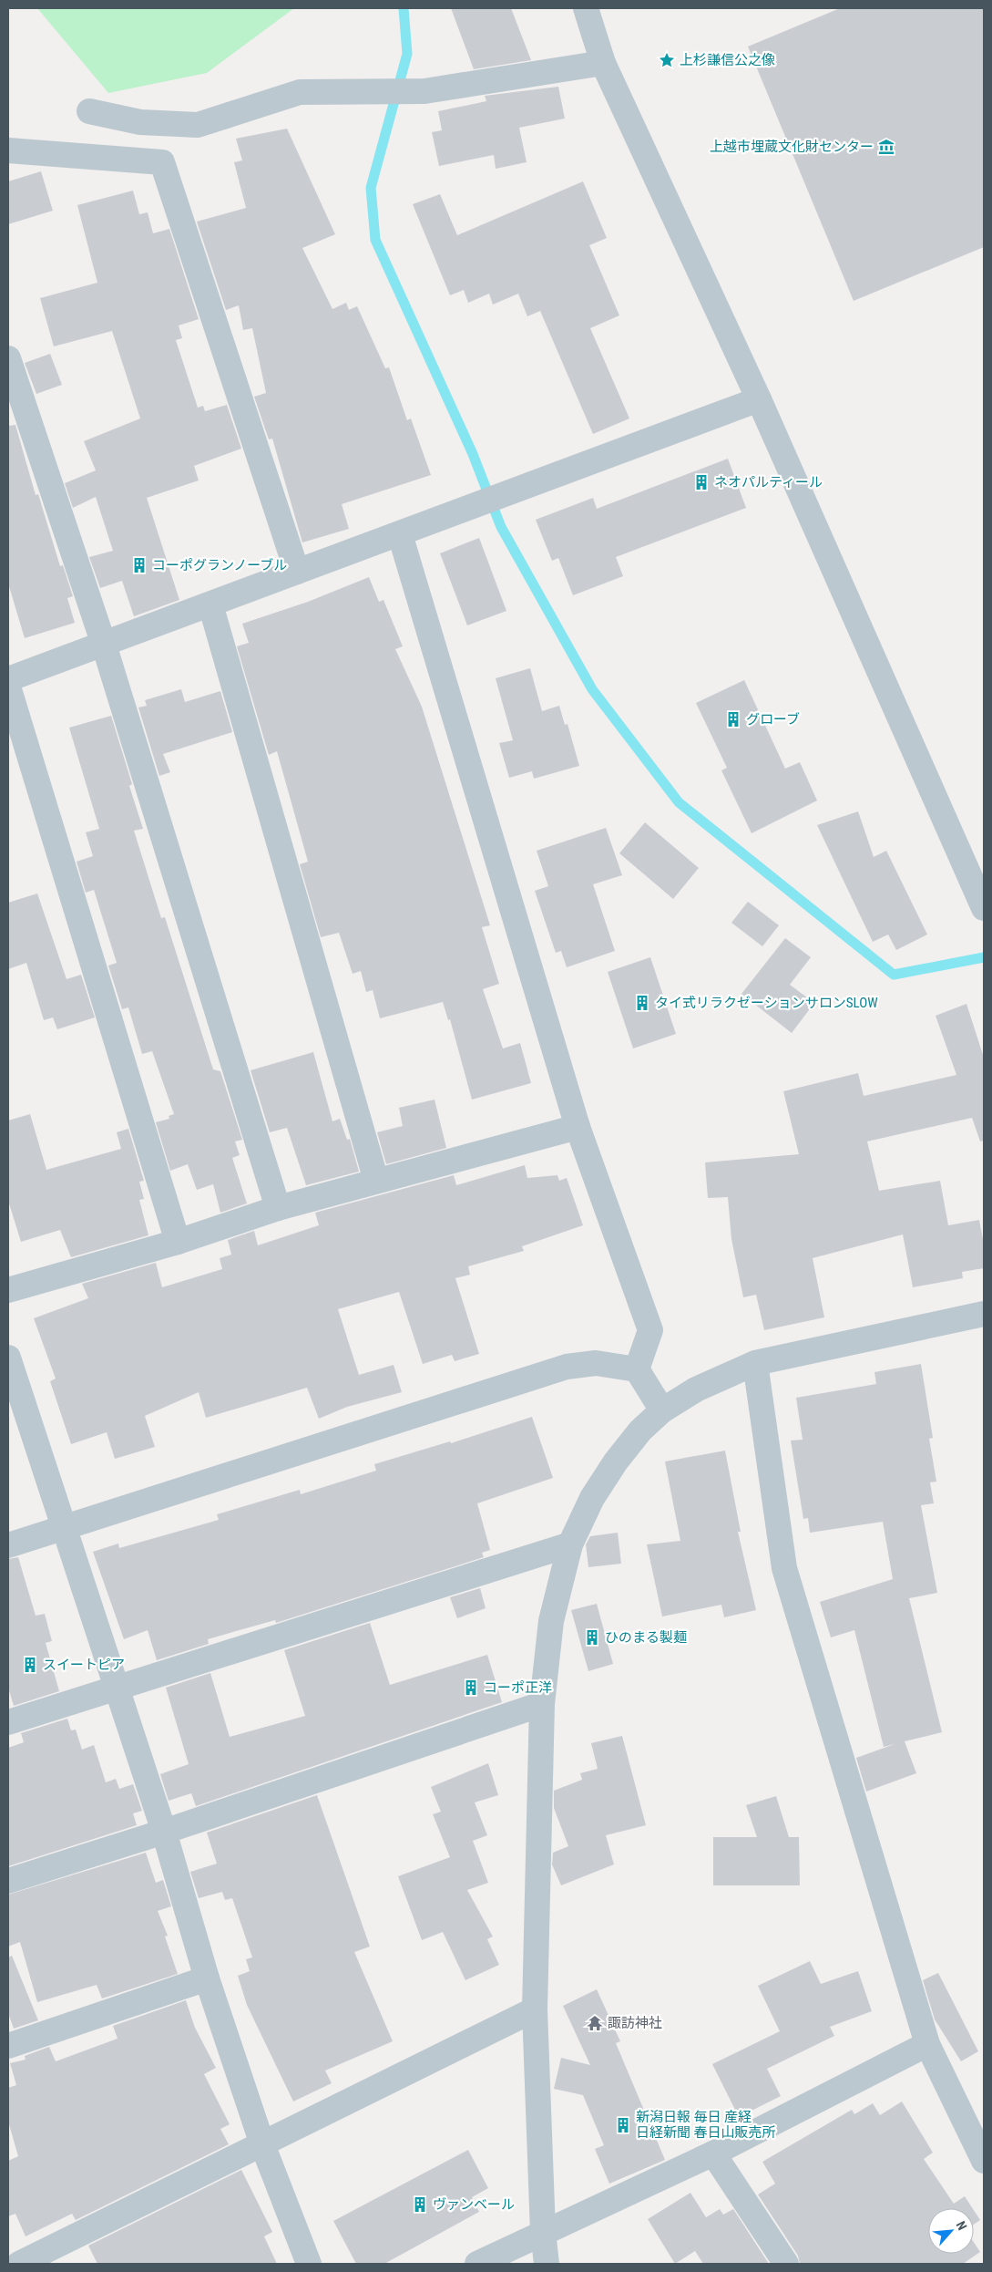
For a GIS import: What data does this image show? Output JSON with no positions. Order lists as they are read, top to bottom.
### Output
{
  "places": {
    "place": ["上杉謙信公之像"],
    "museum": ["上越市埋蔵文化財センター"],
    "building": [
      "ネオパルティール",
      "コーポグランノーブル",
      "グローブ",
      "タイ式リラクゼーションサロンSLOW",
      "ひのまる製麺",
      "スイートピア",
      "コーポ正洋",
      "新潟日報 毎日 産経 日経新聞 春日山販売所",
      "ヴァンベール"
    ],
    "temple": ["諏訪神社"]
  },
  "north": "top right"
}
